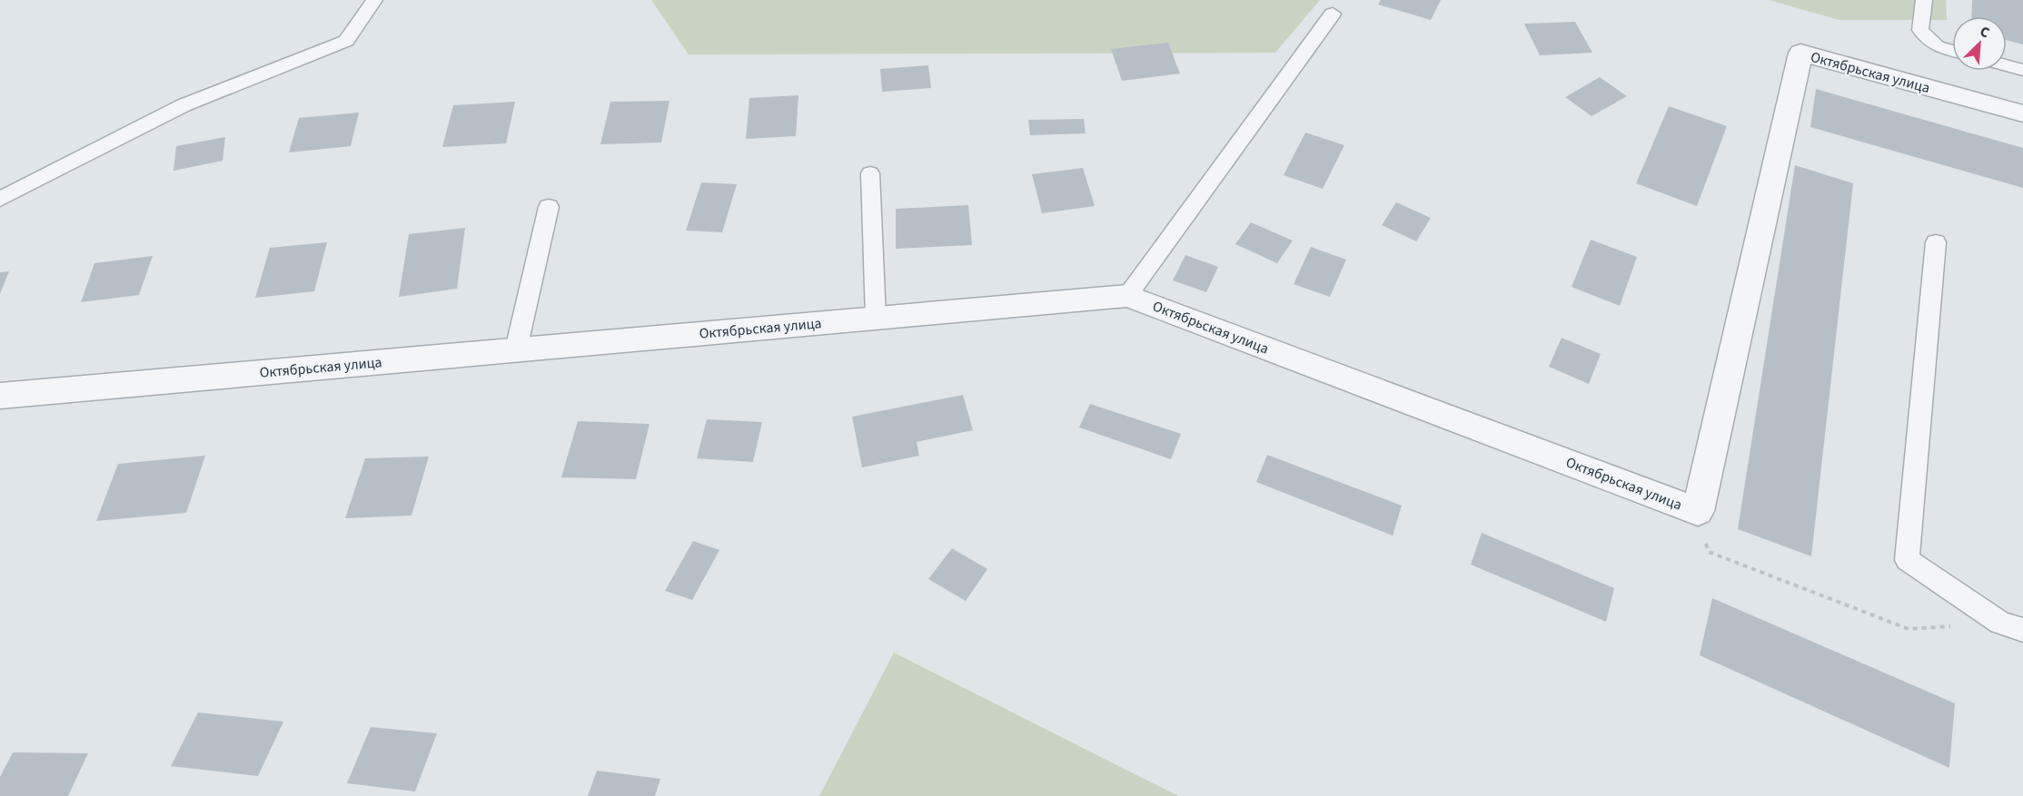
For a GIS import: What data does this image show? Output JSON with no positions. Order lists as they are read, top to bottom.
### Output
{
  "streets": {
    "street": ["Октябрьская улица"]
  },
  "north": "top right"
}
